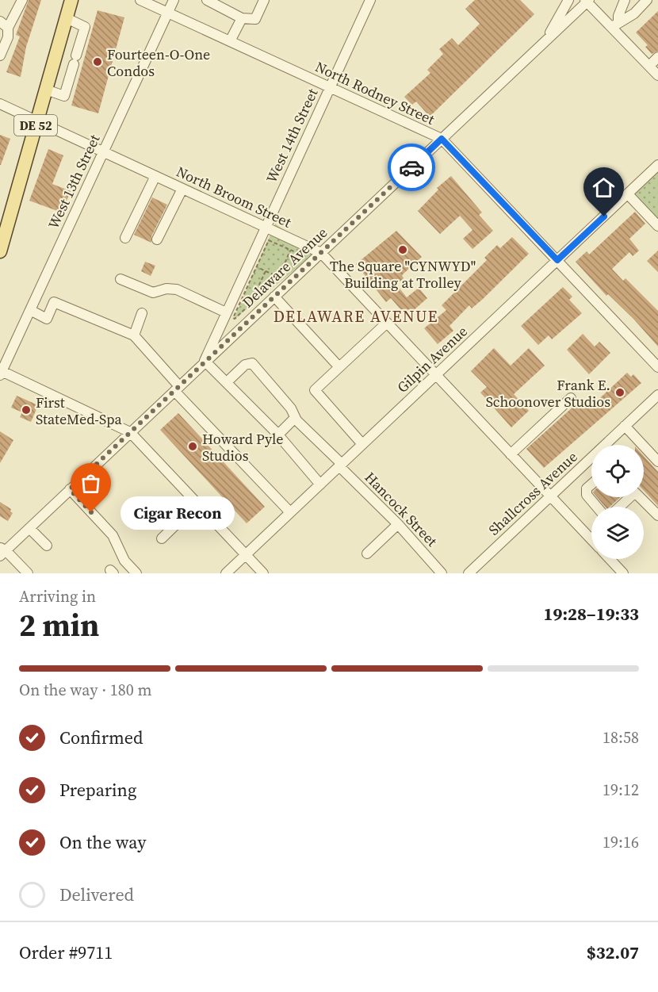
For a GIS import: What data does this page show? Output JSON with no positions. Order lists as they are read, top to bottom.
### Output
{
  "streets": {
    "main road": ["DE 52"],
    "street": [
      "North Rodney Street",
      "West 14th Street",
      "West 13th Street",
      "North Broom Street",
      "Delaware Avenue",
      "Gilpin Avenue",
      "Shallcross Avenue",
      "Hancock Street"
    ]
  },
  "crossings": [
    ["North Rodney Street", "West 14th Street"],
    ["North Rodney Street", "West 13th Street"],
    ["North Rodney Street", "Delaware Avenue"],
    ["North Rodney Street", "Gilpin Avenue"],
    ["DE 52", "North Broom Street"],
    ["West 14th Street", "North Broom Street"],
    ["West 14th Street", "Delaware Avenue"],
    ["West 13th Street", "North Broom Street"],
    ["North Broom Street", "Delaware Avenue"],
    ["North Broom Street", "Gilpin Avenue"],
    ["North Broom Street", "Shallcross Avenue"],
    ["Gilpin Avenue", "Hancock Street"]
  ],
  "districts": ["DELAWARE AVENUE"],
  "places": [
    "Fourteen-O-One Condos",
    "The Square \"CYNWYD\" Building at Trolley",
    "Frank E. Schoonover Studios",
    "First StateMed-Spa",
    "Howard Pyle Studios",
    "Cigar Recon"
  ],
  "page": {
    "bubble": "Cigar Recon",
    "heading": ["2 min", "Arriving in", "19:28–19:33"],
    "panel": ["Order #9711", "$32.07"],
    "bar": "On the way · 180 m",
    "list": [
      ["Confirmed", "18:58"],
      ["Preparing", "19:12"],
      ["On the way", "19:16"],
      "Delivered"
    ]
  }
}
